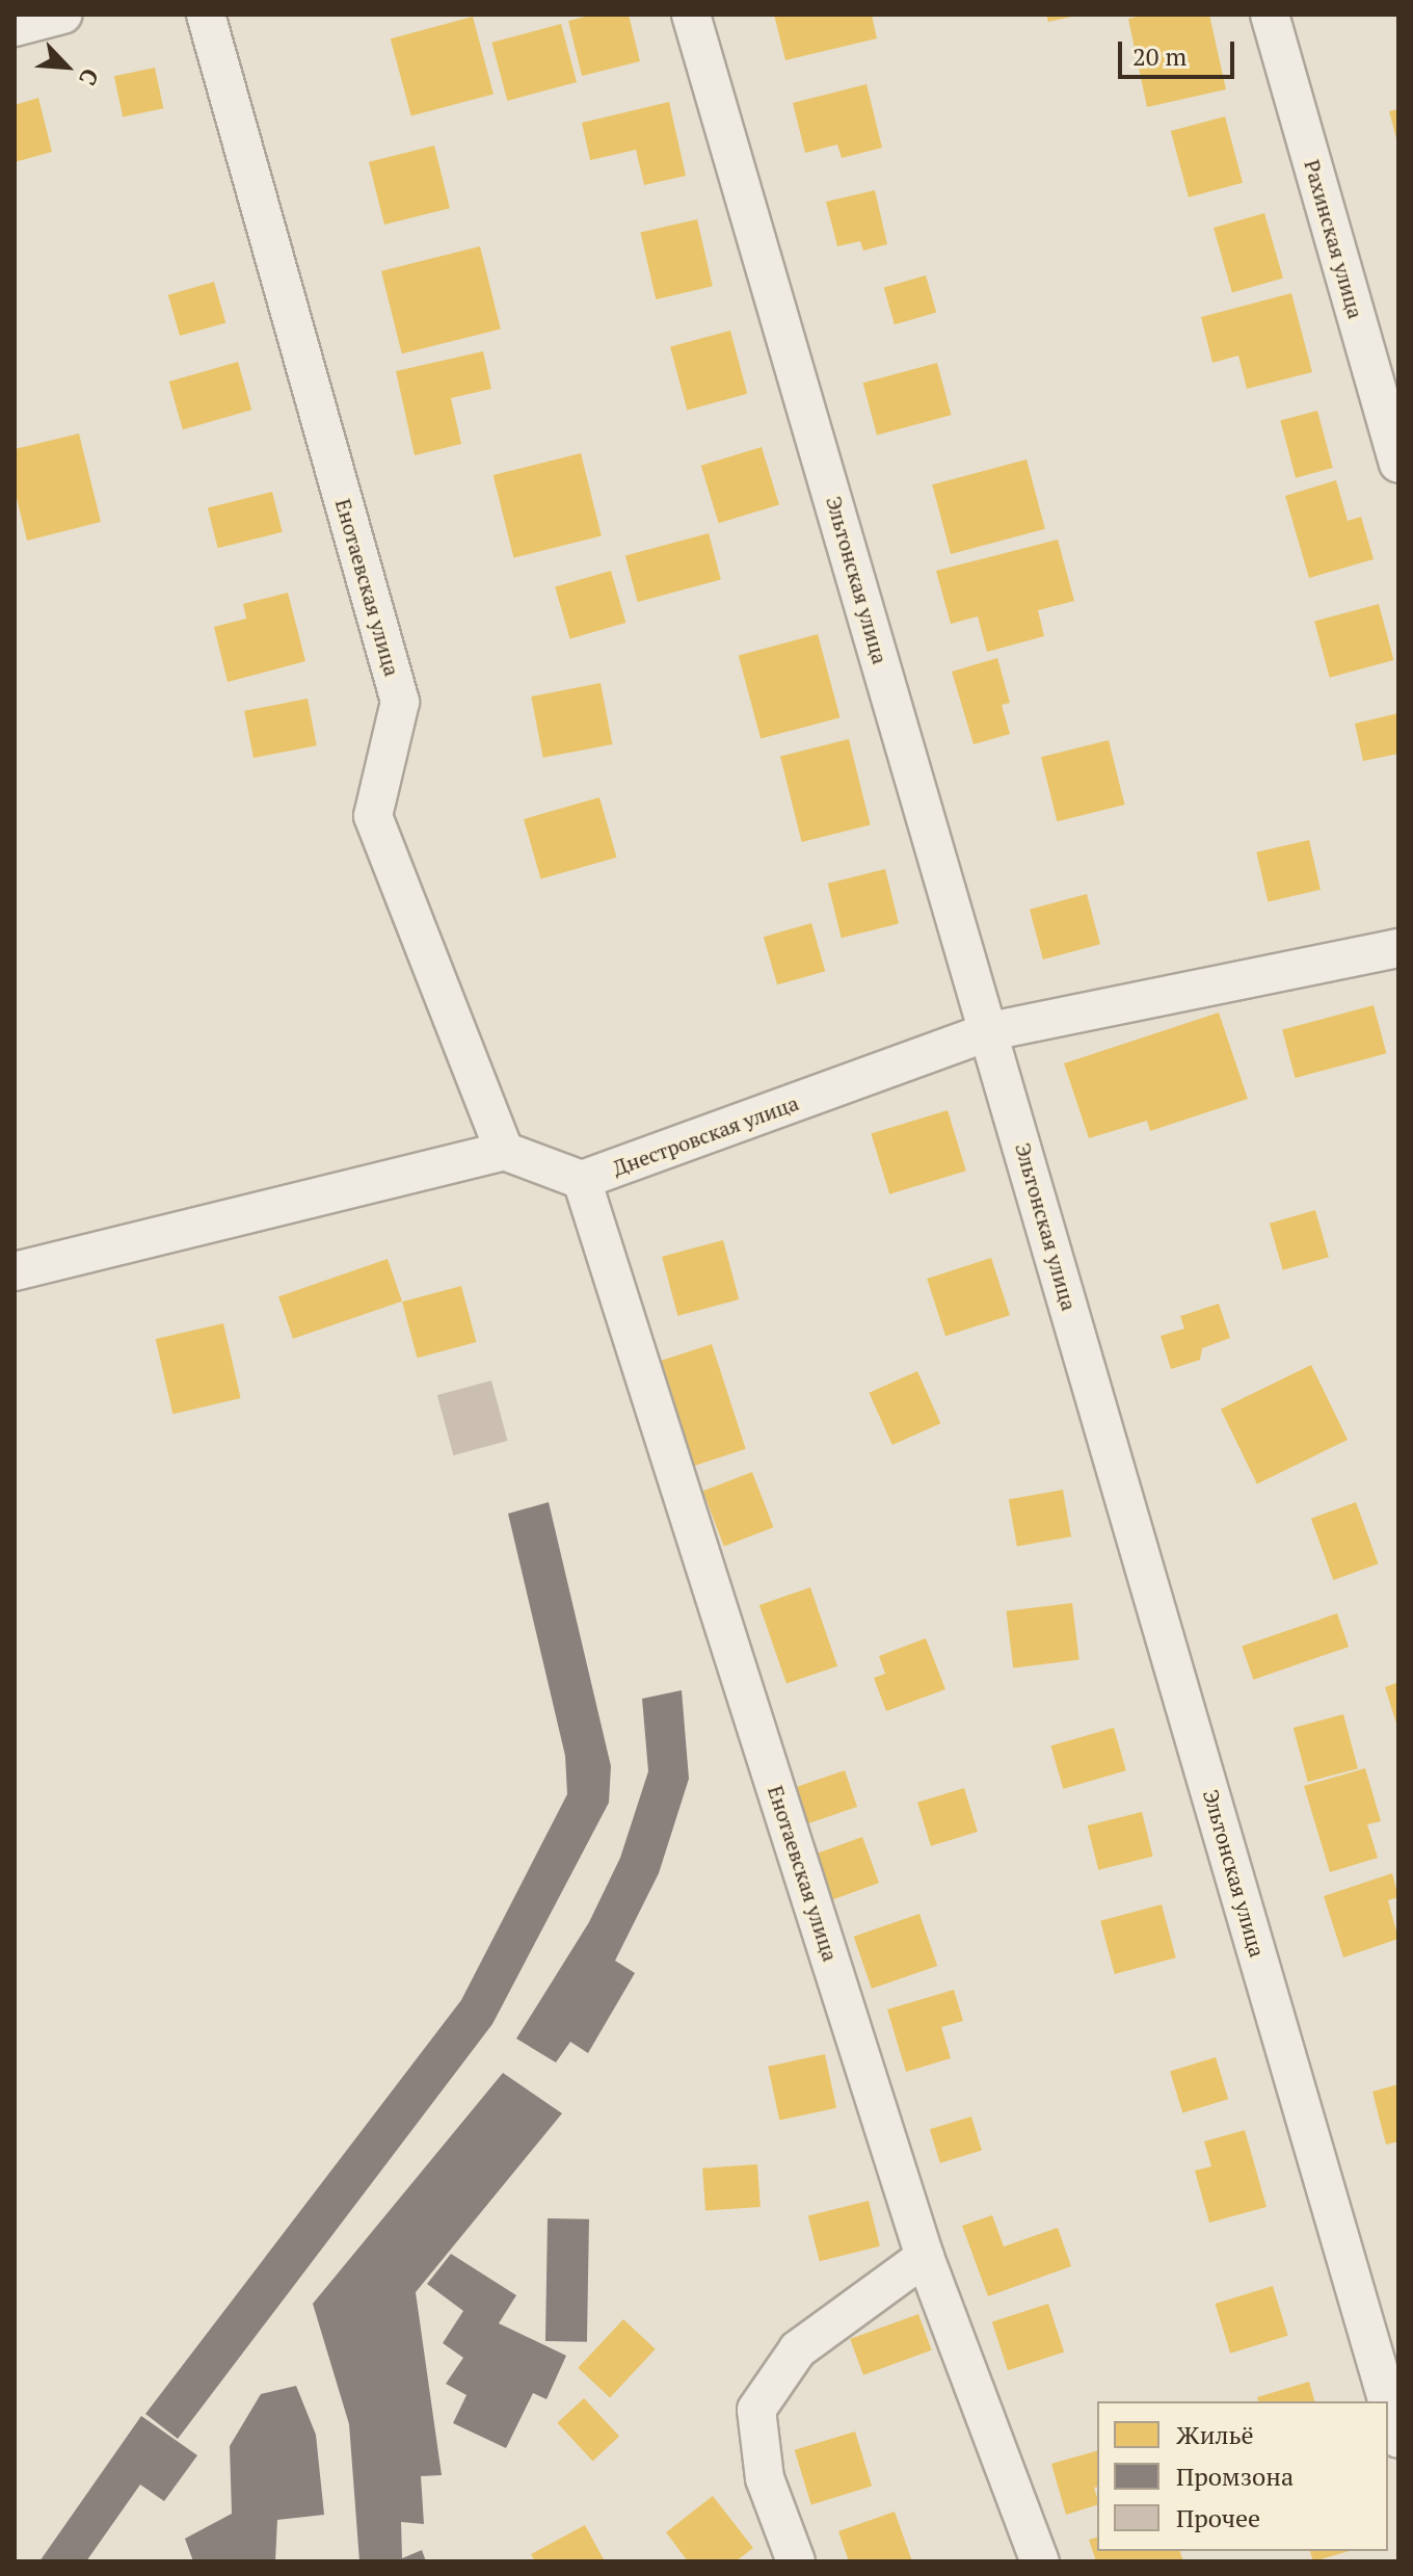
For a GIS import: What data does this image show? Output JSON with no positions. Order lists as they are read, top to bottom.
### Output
{
  "streets": {
    "street": [
      "Рахинская улица",
      "Эльтонская улица",
      "Енотаевская улица",
      "Днестровская улица"
    ]
  },
  "crossings": [
    ["Эльтонская улица", "Днестровская улица"],
    ["Енотаевская улица", "Днестровская улица"]
  ],
  "legend": ["Жильё", "Промзона", "Прочее"],
  "scale_bar": "20 m",
  "north": "bottom right"
}
